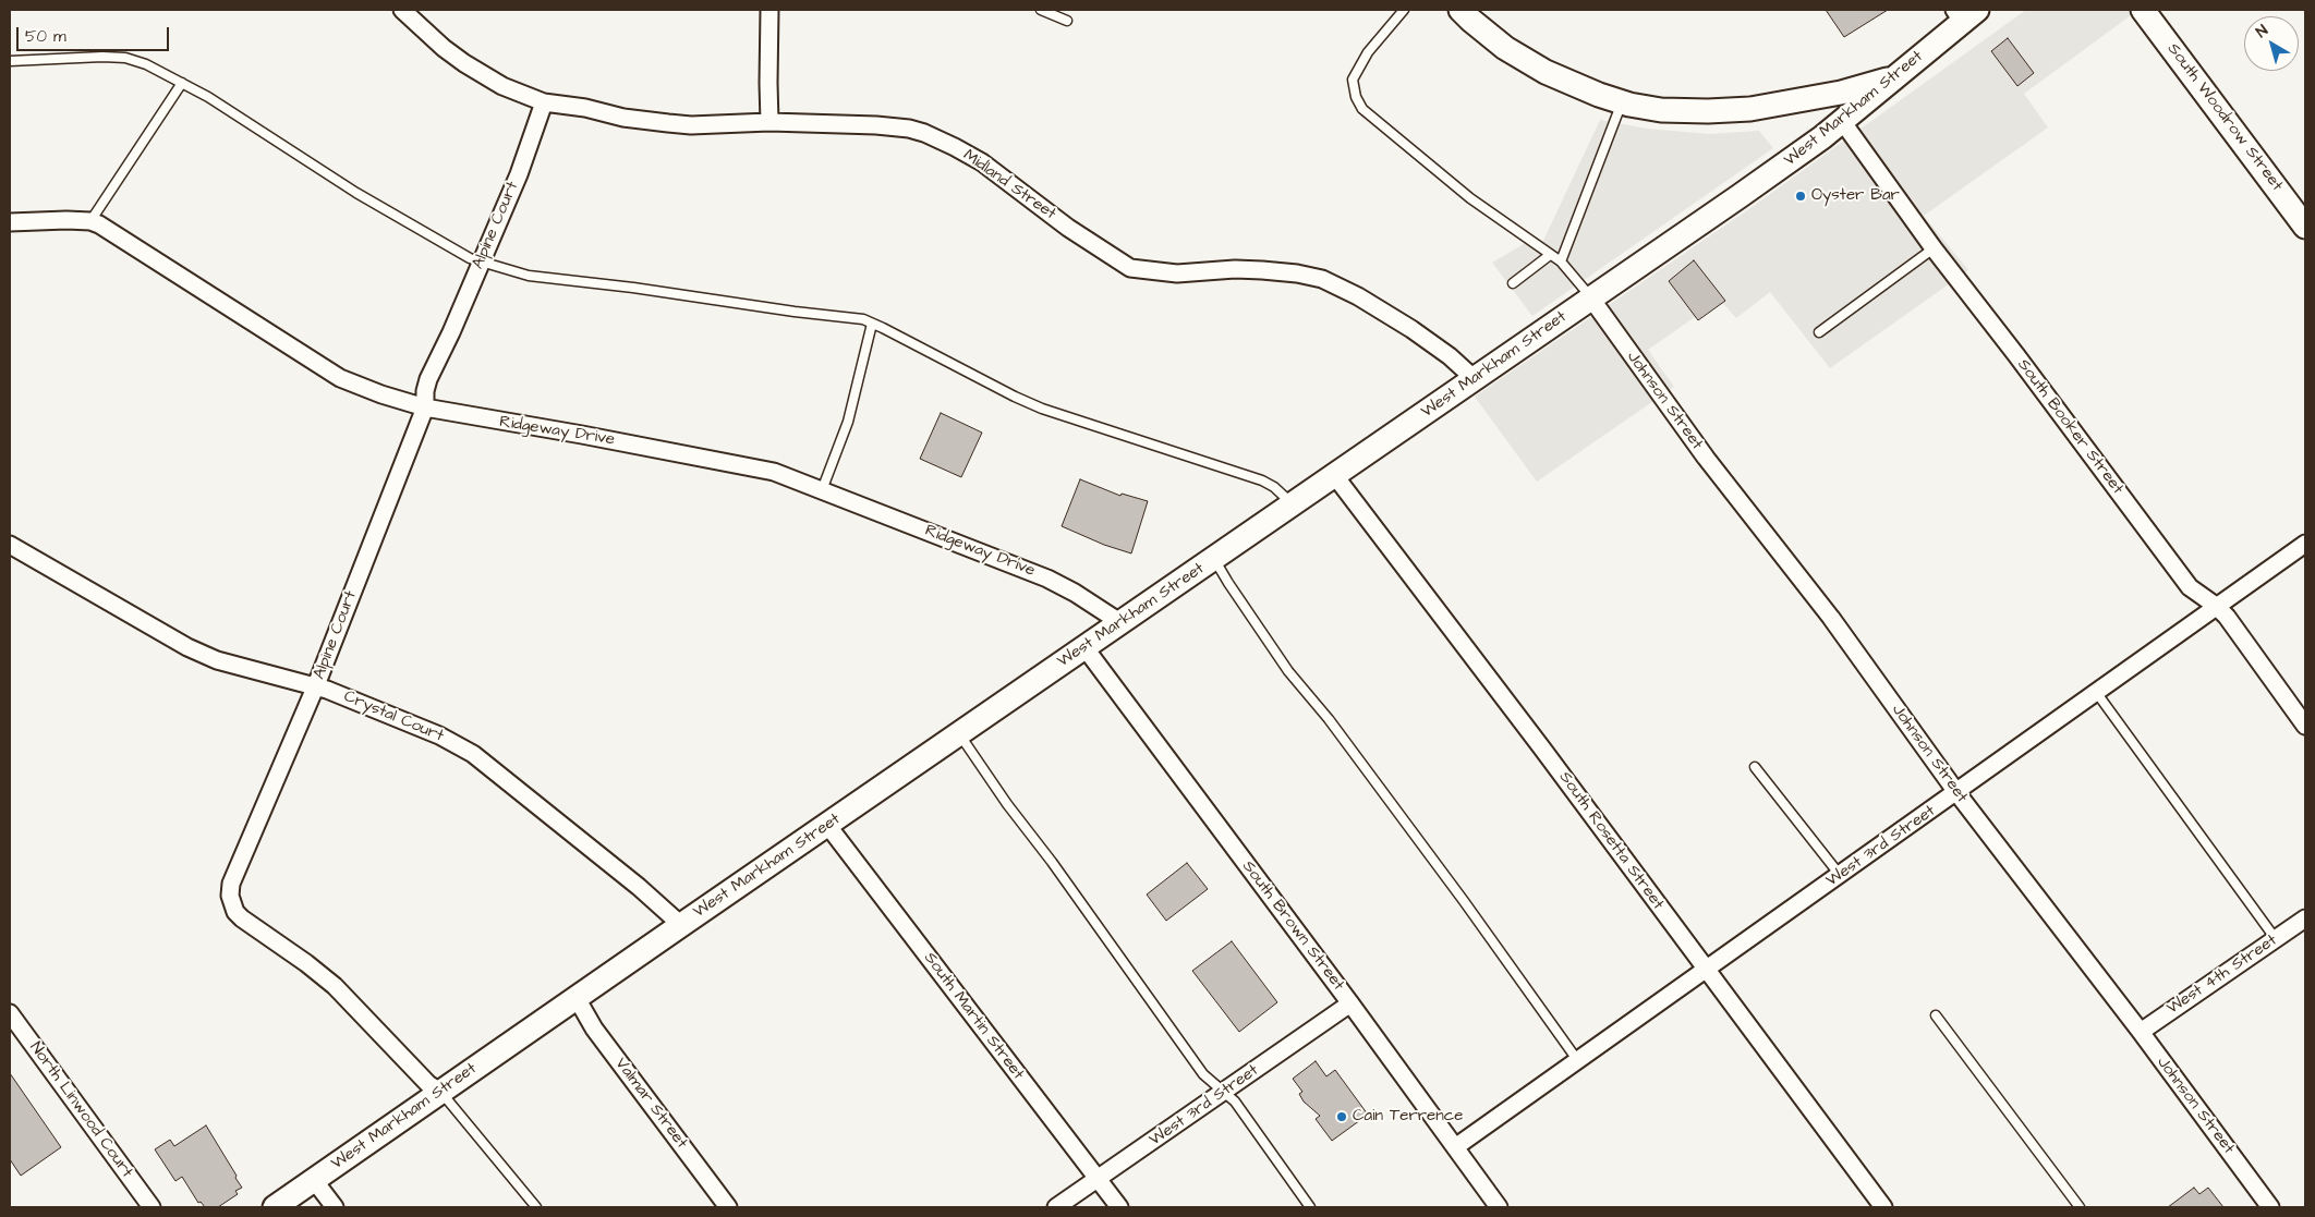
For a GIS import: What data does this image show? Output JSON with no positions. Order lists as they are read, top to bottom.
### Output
{
  "streets": {
    "main road": ["West Markham Street", "South Woodrow Street"],
    "street": [
      "Midland Street",
      "Alpine Court",
      "Johnson Street",
      "South Booker Street",
      "Ridgeway Drive",
      "Crystal Court",
      "South Rosetta Street",
      "West 3rd Street",
      "South Brown Street",
      "West 4th Street",
      "South Martin Street",
      "Valmar Street",
      "North Linwood Court"
    ]
  },
  "crossings": [
    ["West Markham Street", "Midland Street"],
    ["West Markham Street", "Alpine Court"],
    ["West Markham Street", "Johnson Street"],
    ["West Markham Street", "South Booker Street"],
    ["West Markham Street", "Ridgeway Drive"],
    ["West Markham Street", "Crystal Court"],
    ["West Markham Street", "South Rosetta Street"],
    ["West Markham Street", "South Brown Street"],
    ["West Markham Street", "South Martin Street"],
    ["West Markham Street", "Valmar Street"],
    ["Midland Street", "Alpine Court"],
    ["Alpine Court", "Ridgeway Drive"],
    ["Alpine Court", "Crystal Court"],
    ["Johnson Street", "West 3rd Street"],
    ["Johnson Street", "West 4th Street"],
    ["South Booker Street", "West 3rd Street"],
    ["South Rosetta Street", "West 3rd Street"],
    ["West 3rd Street", "South Brown Street"],
    ["West 3rd Street", "South Martin Street"]
  ],
  "places": ["Oyster Bar", "Cain Terrence"],
  "scale_bar": "50 m",
  "north": "top left"
}
